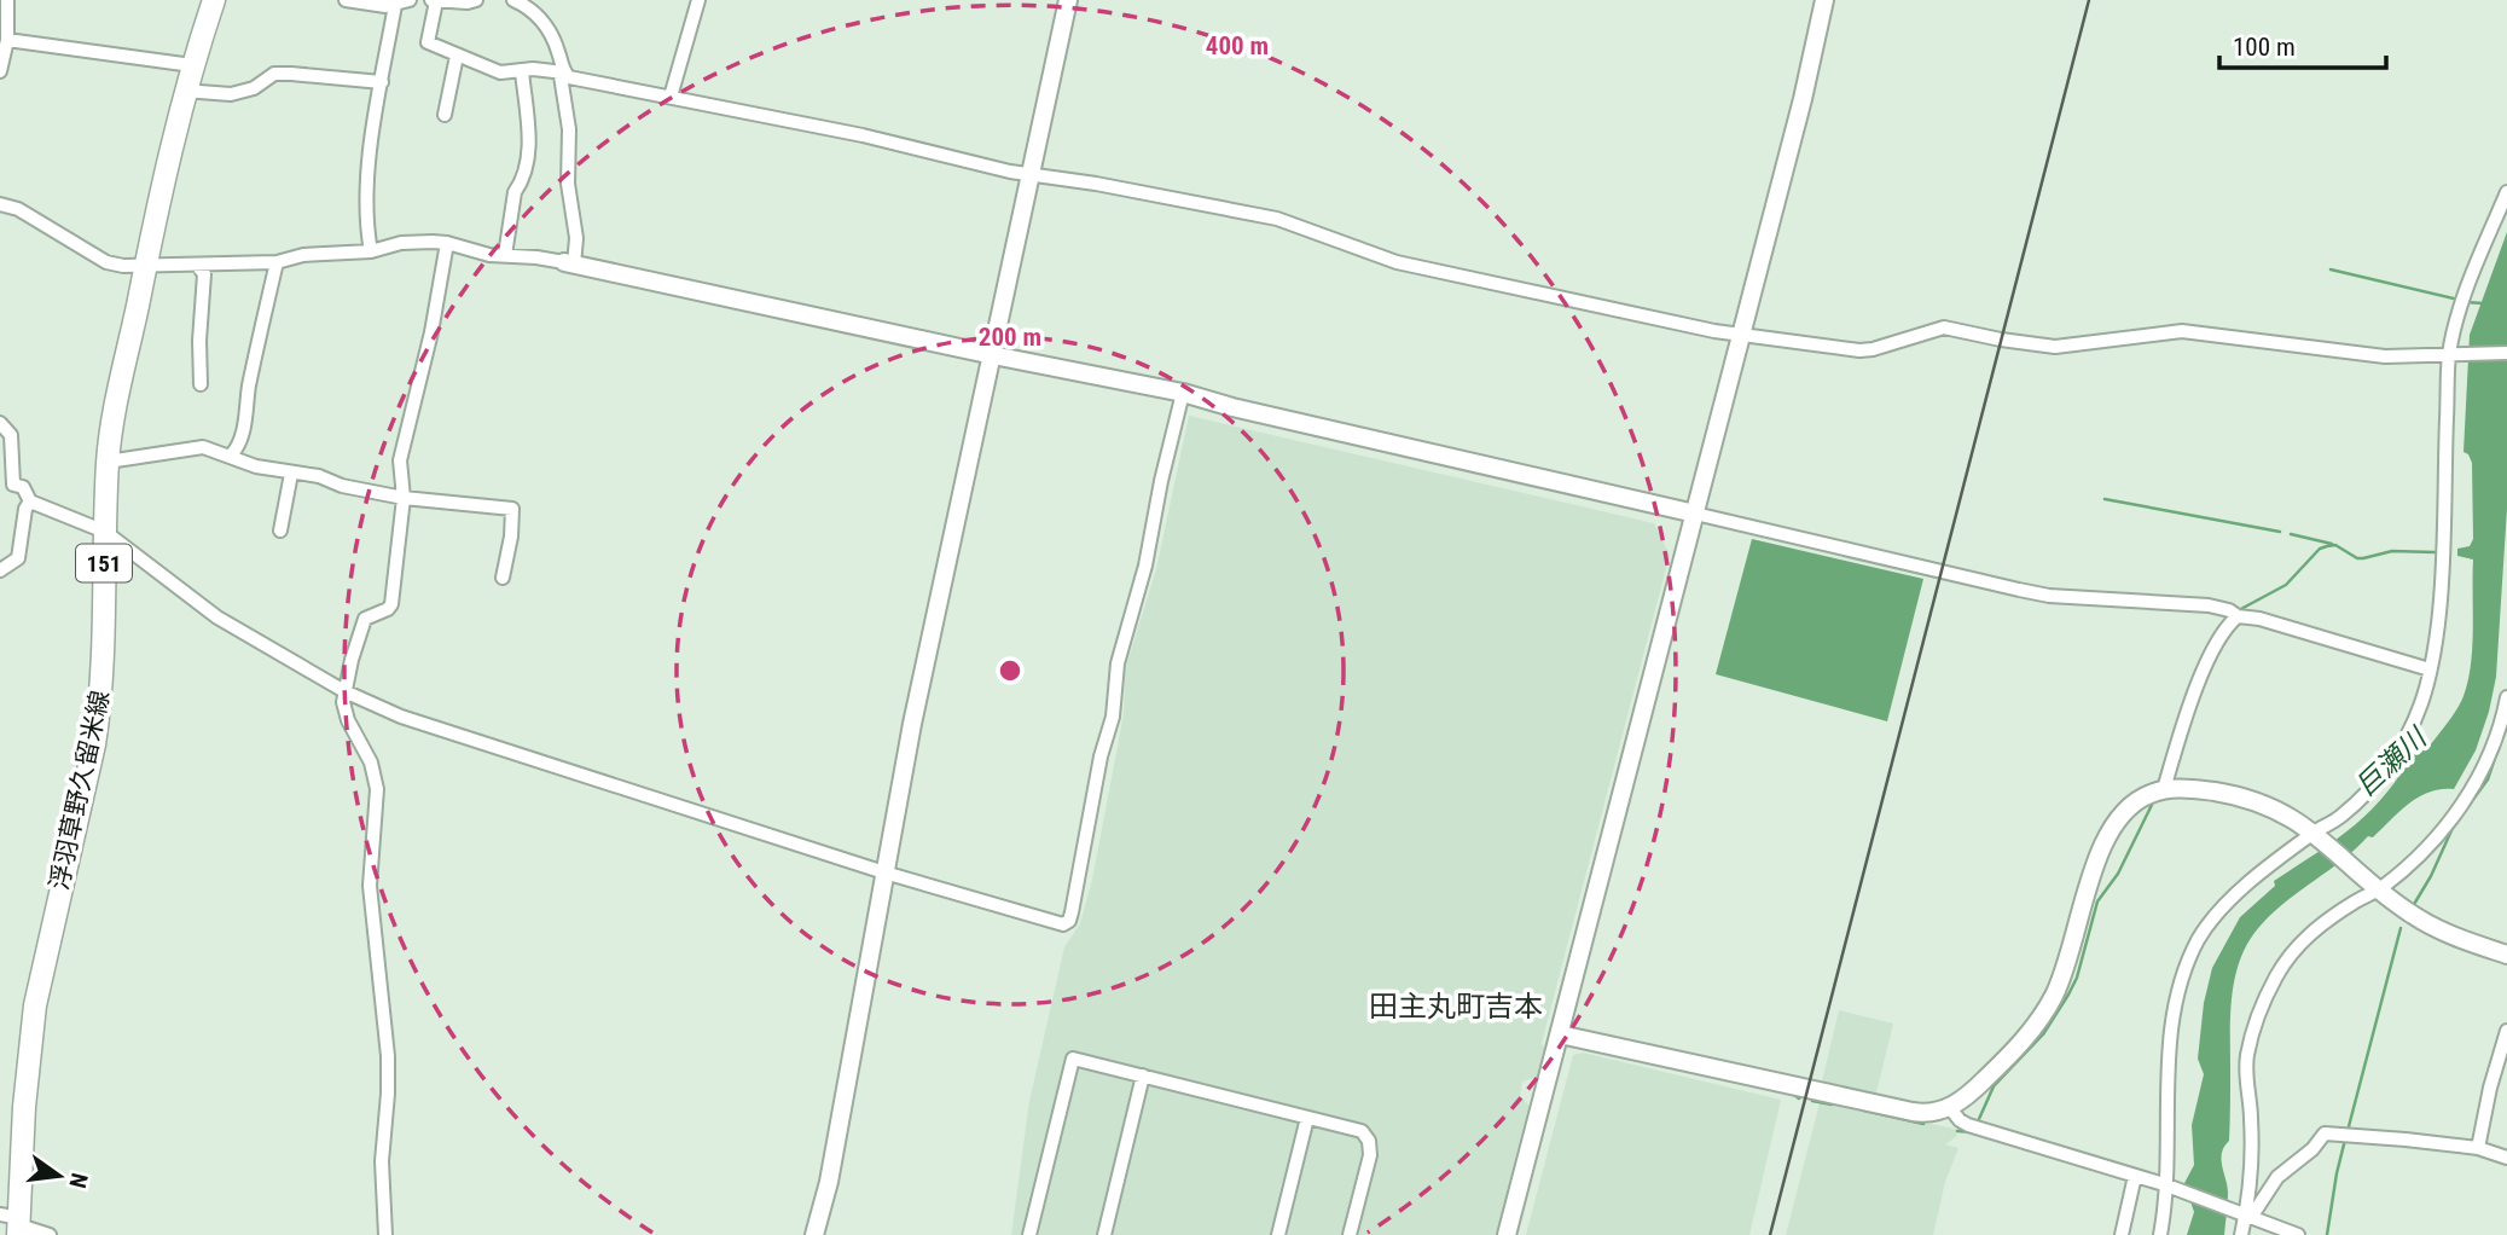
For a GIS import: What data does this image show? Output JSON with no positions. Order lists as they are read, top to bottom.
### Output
{
  "streets": {
    "main road": ["151", "浮羽草野久留米線"]
  },
  "districts": ["田主丸町吉本"],
  "water": ["巨瀬川"],
  "scale_bar": "100 m",
  "north": "right",
  "rings": ["400 m", "200 m"]
}
